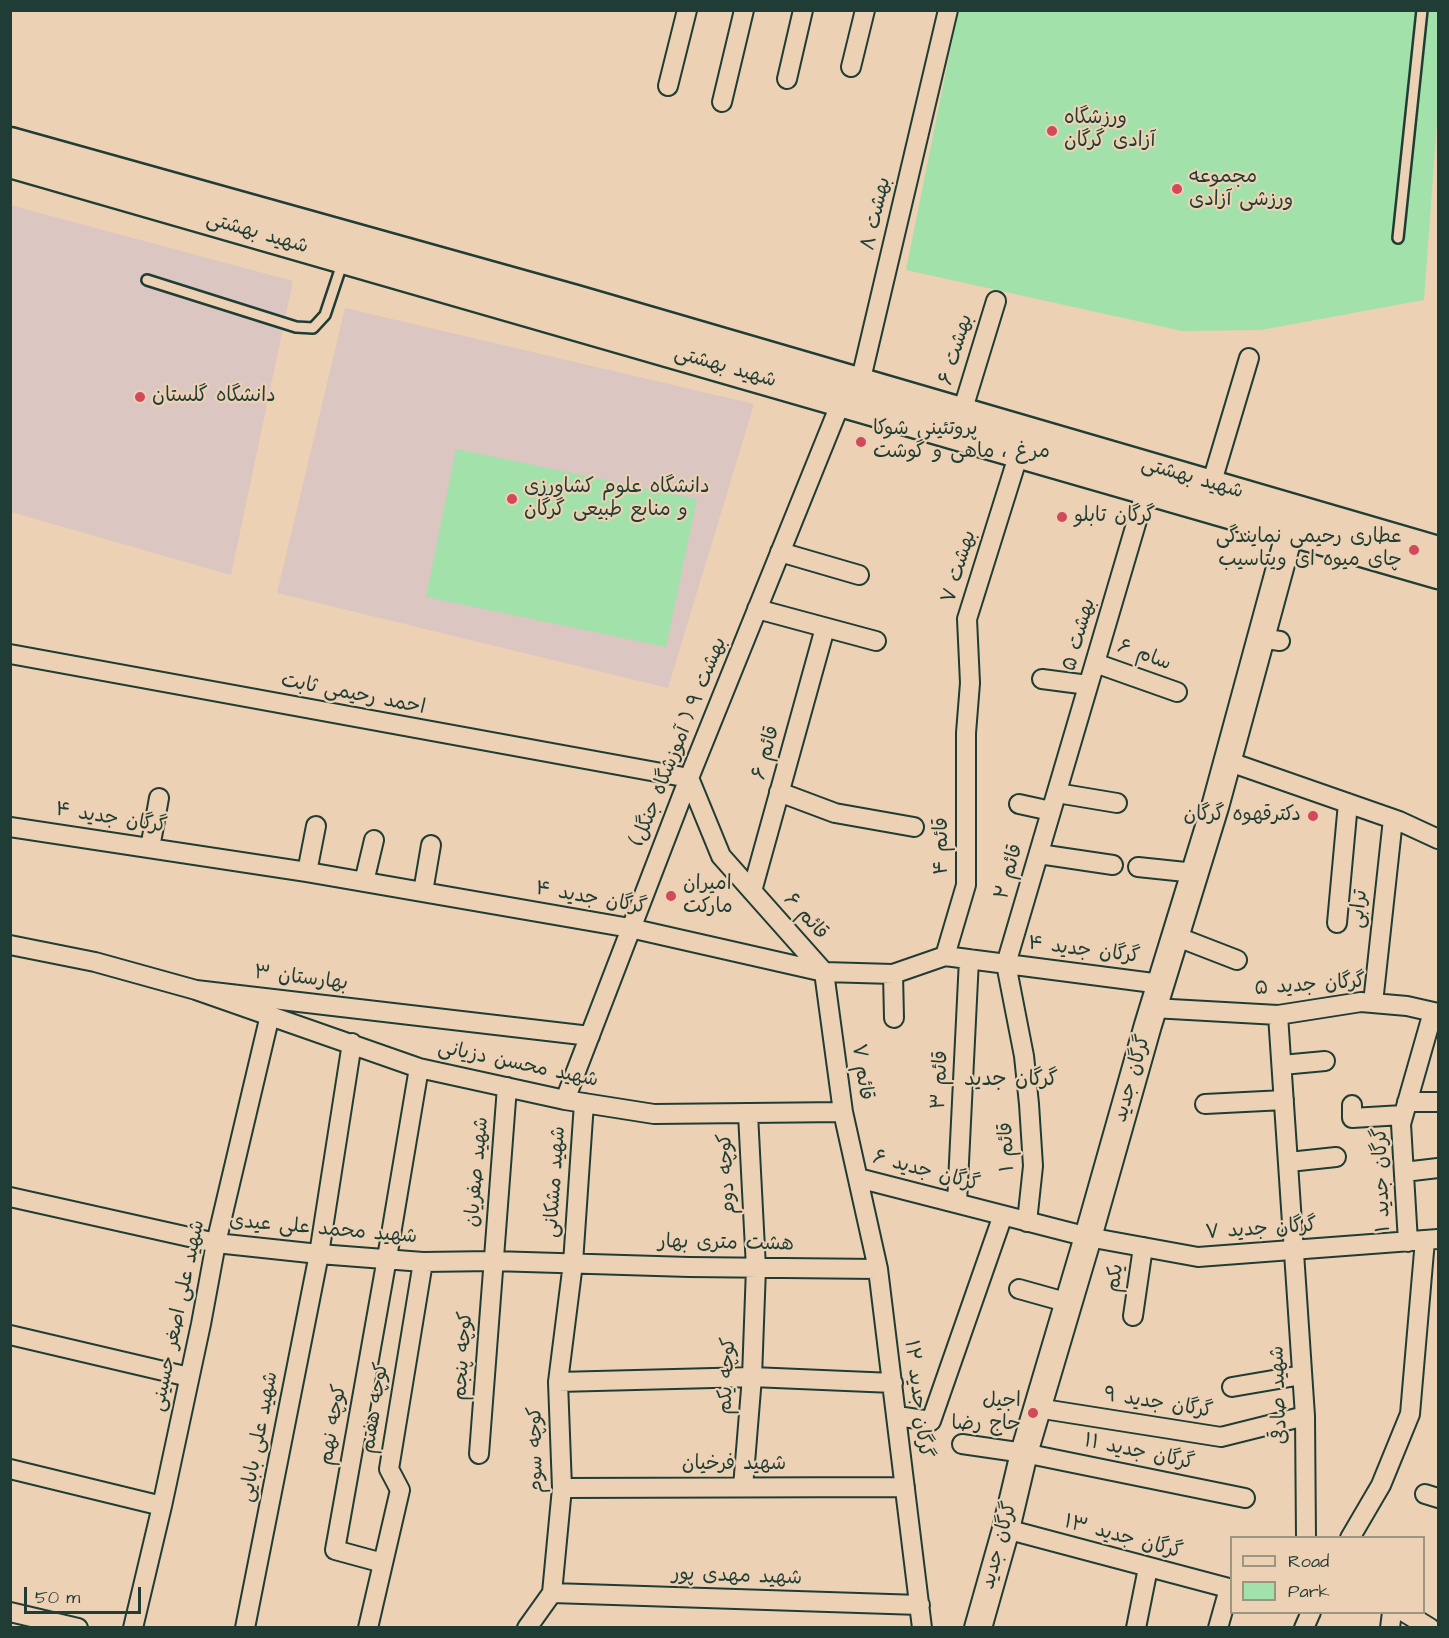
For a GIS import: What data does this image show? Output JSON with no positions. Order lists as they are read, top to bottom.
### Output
{
  "streets": {
    "main road": ["شهید بهشتی", "گرگان جدید"],
    "street": [
      "۸ بهشت",
      "۶ بهشت",
      "بهشت ۷",
      "بهشت ۵",
      "۶ سام",
      "احمد رحیمی ثابت",
      "بهشت ۹ ( آموزشگاه جنگل)",
      "قائم ۶",
      "گرگان جدید ۴",
      "قائم ۴",
      "۲ قائم",
      "ترابی",
      "۶ قائم",
      "بهارستان ۳",
      "گرگان جدید ۵",
      "شهید محسن دزیانی",
      "۷ قائم",
      "۳ قائم",
      "۱ قائم",
      "شهید صفریان",
      "گرگان جدید ۶",
      "کوچه دوم",
      "گرگان جدید ۱",
      "شهید مشکانی",
      "شهید محمد علی عیدی",
      "گرگان جدید ۷",
      "هشت متری بهار",
      "یکم",
      "شهید علی اصغر حسینی",
      "کوچه پنجم",
      "کوچه یکم",
      "شهید صادقی",
      "گرگان جدید ۱۲",
      "گرگان جدید ۹",
      "کوچه هفتم",
      "کوچه نهم",
      "شهید علی بابایی",
      "کوچه سوم",
      "گرگان جدید ۱۱",
      "شهید فرخیان",
      "گرگان جدید ۱۳",
      "شهید مهدی پور"
    ]
  },
  "crossings": [
    ["۸ بهشت", "شهید بهشتی"],
    ["۸ بهشت", "بهشت ۹ ( آموزشگاه جنگل)"],
    ["شهید بهشتی", "۶ بهشت"],
    ["شهید بهشتی", "بهشت ۷"],
    ["شهید بهشتی", "بهشت ۵"],
    ["شهید بهشتی", "بهشت ۹ ( آموزشگاه جنگل)"],
    ["شهید بهشتی", "گرگان جدید"],
    ["بهشت ۷", "قائم ۴"],
    ["بهشت ۵", "۶ سام"],
    ["بهشت ۵", "۲ قائم"],
    ["احمد رحیمی ثابت", "بهشت ۹ ( آموزشگاه جنگل)"],
    ["بهشت ۹ ( آموزشگاه جنگل)", "گرگان جدید ۴"],
    ["بهشت ۹ ( آموزشگاه جنگل)", "بهارستان ۳"],
    ["بهشت ۹ ( آموزشگاه جنگل)", "شهید محسن دزیانی"],
    ["قائم ۶", "۶ قائم"],
    ["گرگان جدید ۴", "قائم ۴"],
    ["گرگان جدید ۴", "۲ قائم"],
    ["گرگان جدید ۴", "۶ قائم"],
    ["گرگان جدید ۴", "گرگان جدید ۵"],
    ["گرگان جدید ۴", "۷ قائم"],
    ["گرگان جدید ۴", "گرگان جدید"],
    ["گرگان جدید ۴", "۳ قائم"],
    ["گرگان جدید ۴", "۱ قائم"],
    ["۲ قائم", "۱ قائم"],
    ["ترابی", "گرگان جدید ۵"],
    ["۶ قائم", "۷ قائم"],
    ["بهارستان ۳", "شهید محسن دزیانی"],
    ["گرگان جدید ۵", "گرگان جدید"],
    ["گرگان جدید ۵", "گرگان جدید ۱"],
    ["گرگان جدید ۵", "شهید صادقی"],
    ["شهید محسن دزیانی", "۷ قائم"],
    ["شهید محسن دزیانی", "شهید صفریان"],
    ["شهید محسن دزیانی", "کوچه دوم"],
    ["شهید محسن دزیانی", "شهید مشکانی"],
    ["شهید محسن دزیانی", "شهید علی اصغر حسینی"],
    ["شهید محسن دزیانی", "شهید علی بابایی"],
    ["۷ قائم", "گرگان جدید ۶"],
    ["۷ قائم", "گرگان جدید ۱۲"],
    ["گرگان جدید", "گرگان جدید ۶"],
    ["گرگان جدید", "گرگان جدید ۷"],
    ["گرگان جدید", "گرگان جدید ۹"],
    ["گرگان جدید", "گرگان جدید ۱۱"],
    ["گرگان جدید", "گرگان جدید ۱۳"],
    ["۳ قائم", "گرگان جدید ۶"],
    ["۱ قائم", "گرگان جدید ۶"],
    ["شهید صفریان", "شهید محمد علی عیدی"],
    ["شهید صفریان", "کوچه پنجم"],
    ["گرگان جدید ۶", "گرگان جدید ۷"],
    ["گرگان جدید ۶", "گرگان جدید ۱۲"],
    ["کوچه دوم", "هشت متری بهار"],
    ["کوچه دوم", "کوچه یکم"],
    ["گرگان جدید ۱", "گرگان جدید ۷"],
    ["شهید مشکانی", "شهید محمد علی عیدی"],
    ["شهید مشکانی", "هشت متری بهار"],
    ["شهید مشکانی", "کوچه سوم"],
    ["شهید محمد علی عیدی", "هشت متری بهار"],
    ["شهید محمد علی عیدی", "شهید علی اصغر حسینی"],
    ["شهید محمد علی عیدی", "کوچه پنجم"],
    ["شهید محمد علی عیدی", "کوچه هفتم"],
    ["شهید محمد علی عیدی", "کوچه نهم"],
    ["شهید محمد علی عیدی", "شهید علی بابایی"],
    ["شهید محمد علی عیدی", "کوچه سوم"],
    ["گرگان جدید ۷", "یکم"],
    ["گرگان جدید ۷", "شهید صادقی"],
    ["هشت متری بهار", "کوچه یکم"],
    ["هشت متری بهار", "گرگان جدید ۱۲"],
    ["هشت متری بهار", "کوچه سوم"],
    ["کوچه یکم", "شهید فرخیان"],
    ["شهید صادقی", "گرگان جدید ۹"],
    ["گرگان جدید ۱۲", "شهید فرخیان"],
    ["گرگان جدید ۱۲", "شهید مهدی پور"],
    ["کوچه هفتم", "کوچه نهم"],
    ["کوچه سوم", "شهید فرخیان"],
    ["کوچه سوم", "شهید مهدی پور"]
  ],
  "districts": ["گرگان جدید"],
  "places": [
    "ورزشگاه آزادی گرگان",
    "مجموعه ورزشی آزادی",
    "دانشگاه گلستان",
    "پروتئینی شوکا مرغ‌ ، ماهی و گوشت",
    "دانشگاه علوم کشاورزی و منابع طبیعی گرگان",
    "گرگان تابلو",
    "عطاری رحیمی نمایندگی چای میوه ای ویتاسیب",
    "دکترقهوه گرگان",
    "امیران مارکت",
    "اجیل حاج رضا"
  ],
  "legend": ["Road", "Park"],
  "scale_bar": "50 m"
}
